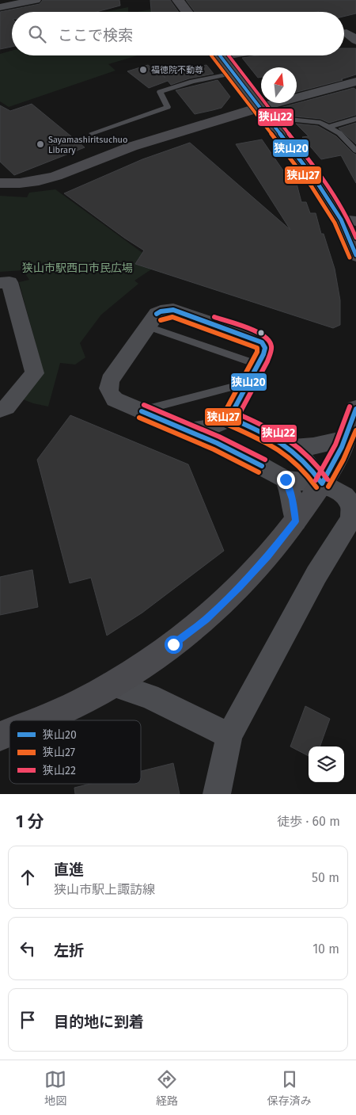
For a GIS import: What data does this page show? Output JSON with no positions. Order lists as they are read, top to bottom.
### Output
{
  "parks": ["狭山市駅西口市民広場"],
  "places": ["福徳院不動尊", "Sayamashiritsuchuo Library"],
  "lines": ["transit line 狭山20", "transit line 狭山27", "transit line 狭山22"],
  "legend": ["狭山20", "狭山27", "狭山22"],
  "north": "top",
  "page": {
    "search": "ここで検索",
    "heading": ["1 分", "徒歩 · 60 m"],
    "list": [
      ["直進", "狭山市駅上諏訪線", "50 m"],
      ["左折", "10 m"],
      "目的地に到着"
    ],
    "nav": ["地図", "経路", "保存済み"]
  }
}
